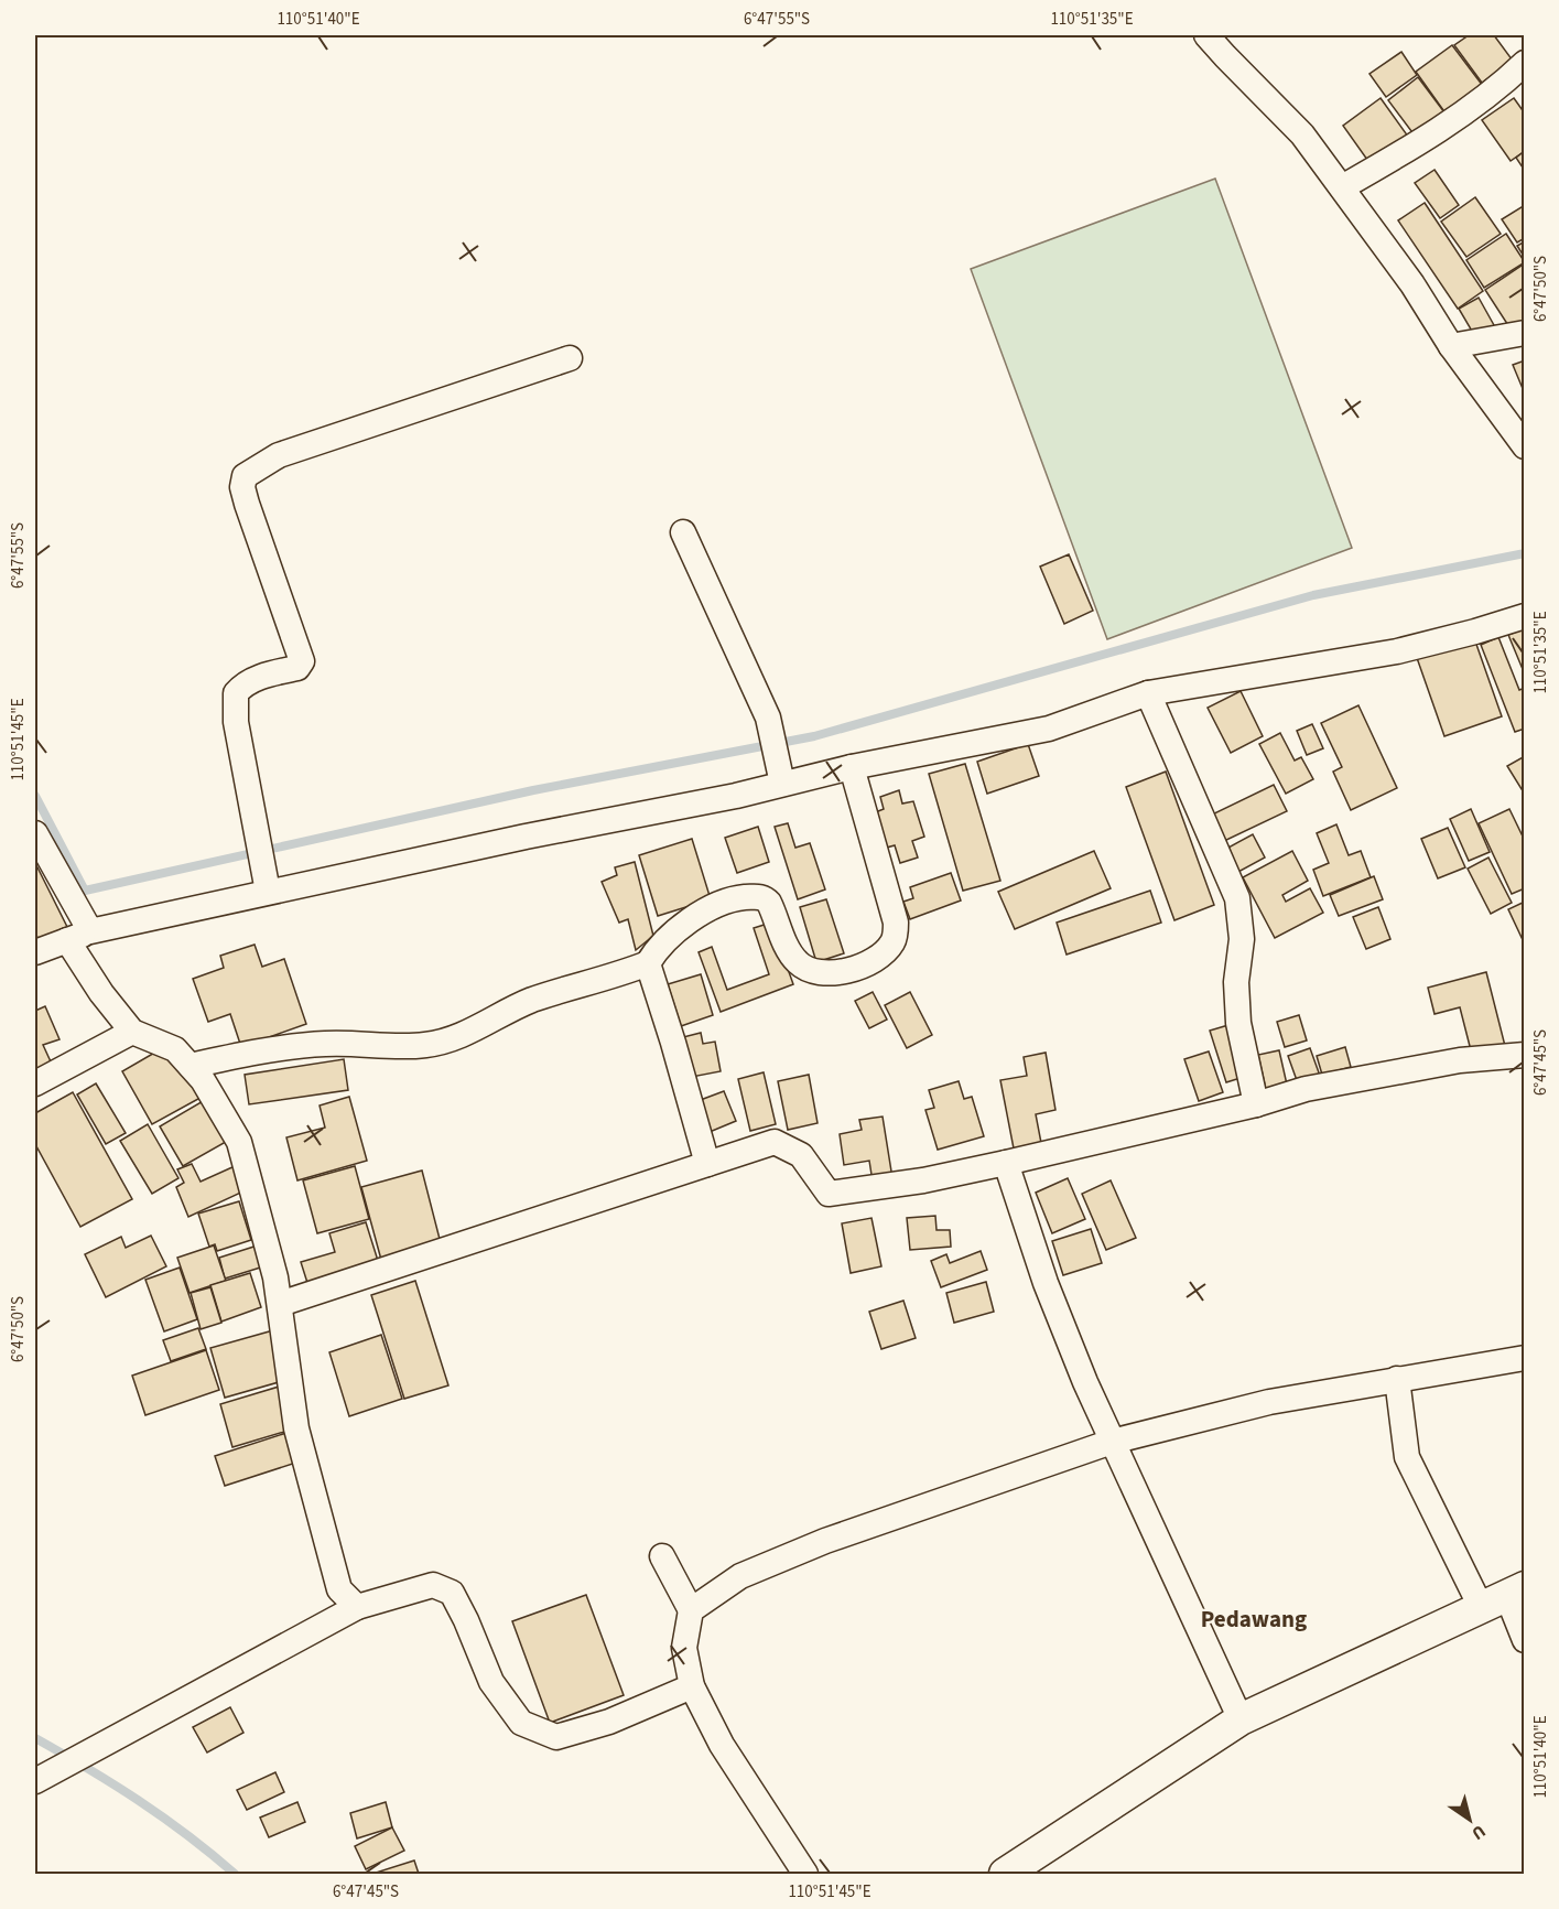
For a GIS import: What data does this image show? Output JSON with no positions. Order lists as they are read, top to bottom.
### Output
{
  "districts": ["Pedawang"],
  "north": "bottom right",
  "coordinates": [
    "110°51'40\"E",
    "6°47'55\"S",
    "110°51'35\"E",
    "6°47'50\"S",
    "110°51'45\"E",
    "6°47'45\"S"
  ]
}
